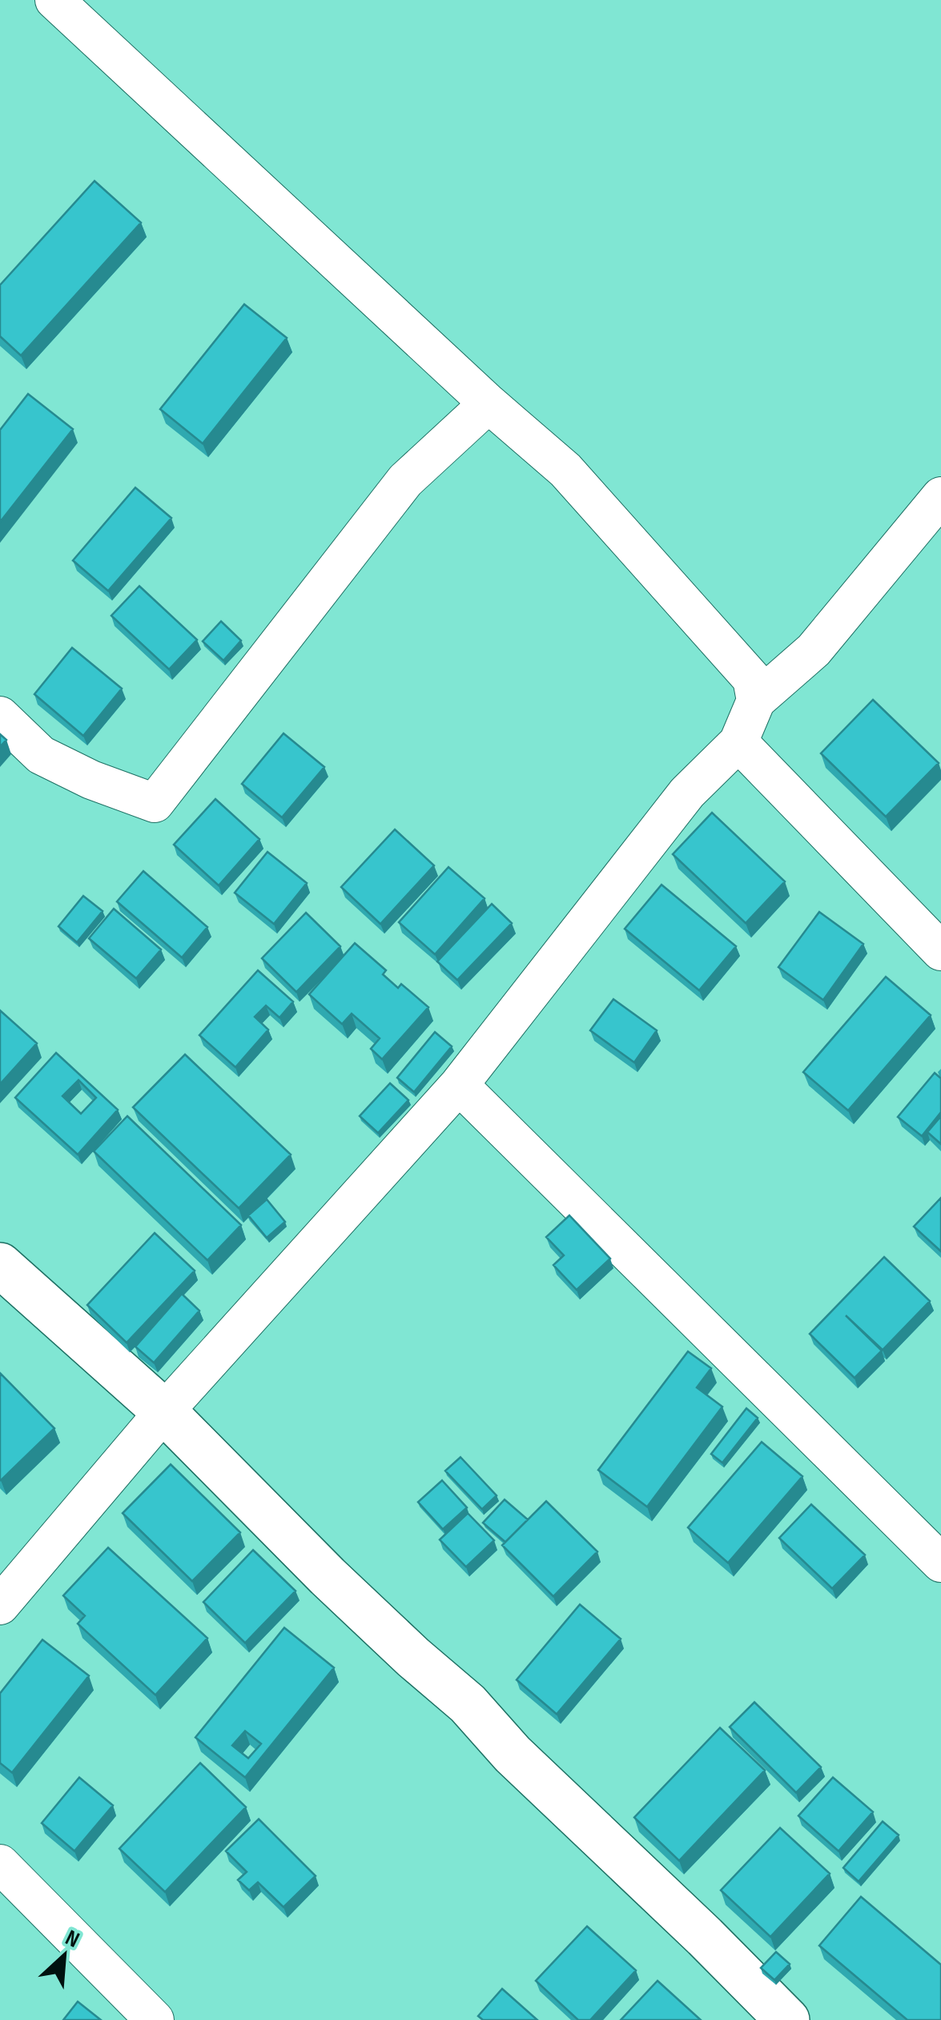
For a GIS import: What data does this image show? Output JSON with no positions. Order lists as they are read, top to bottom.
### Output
{
  "north": "top right"
}
